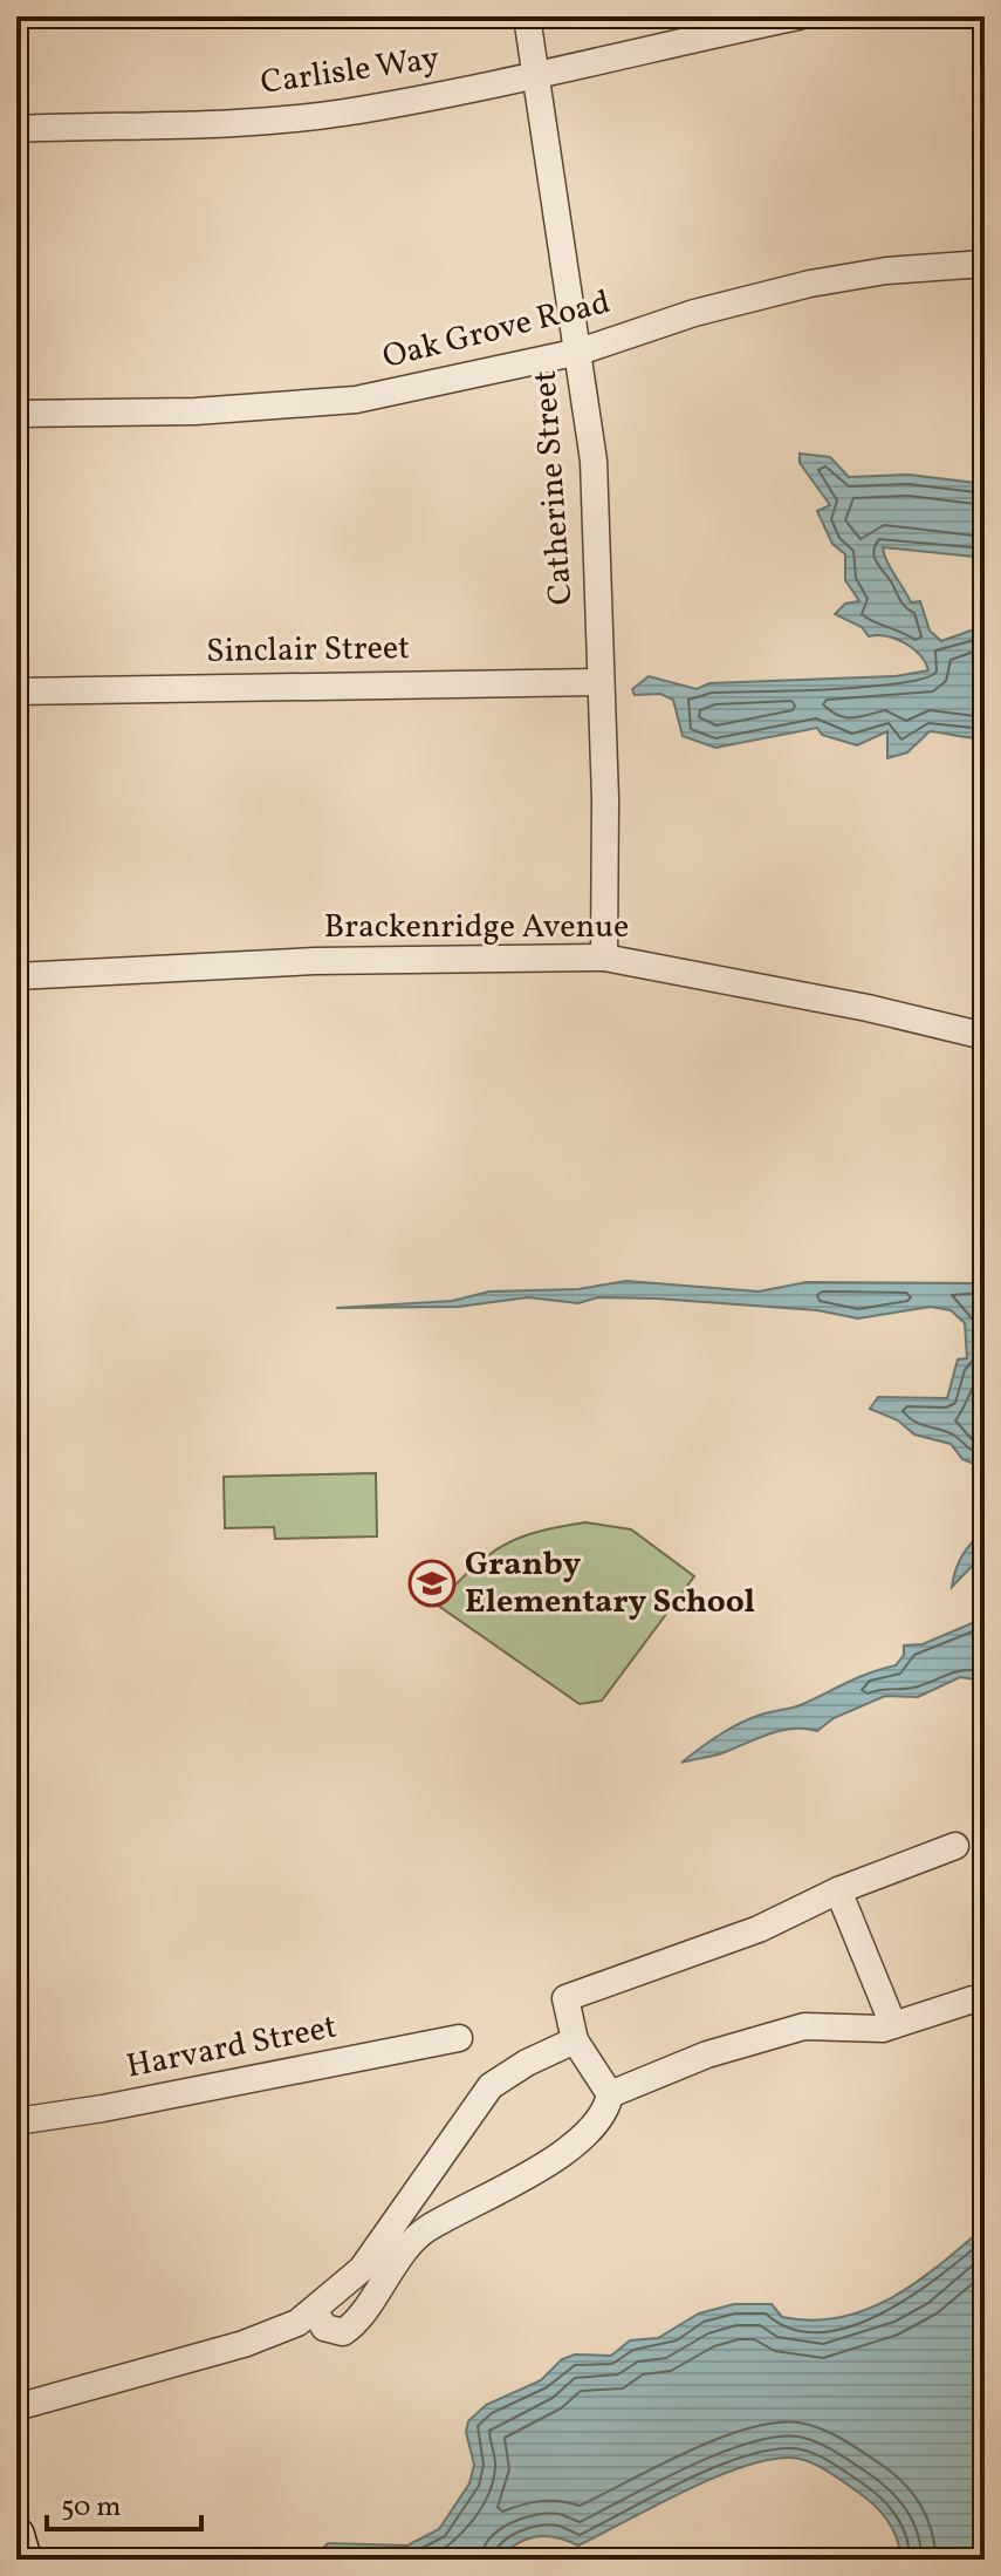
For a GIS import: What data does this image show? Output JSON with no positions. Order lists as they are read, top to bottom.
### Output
{
  "streets": {
    "street": [
      "Carlisle Way",
      "Oak Grove Road",
      "Catherine Street",
      "Sinclair Street",
      "Brackenridge Avenue",
      "Harvard Street"
    ]
  },
  "crossings": [
    ["Carlisle Way", "Catherine Street"],
    ["Oak Grove Road", "Catherine Street"],
    ["Catherine Street", "Sinclair Street"],
    ["Catherine Street", "Brackenridge Avenue"]
  ],
  "places": {
    "school or university": ["Granby Elementary School"]
  },
  "scale_bar": "50 m"
}
